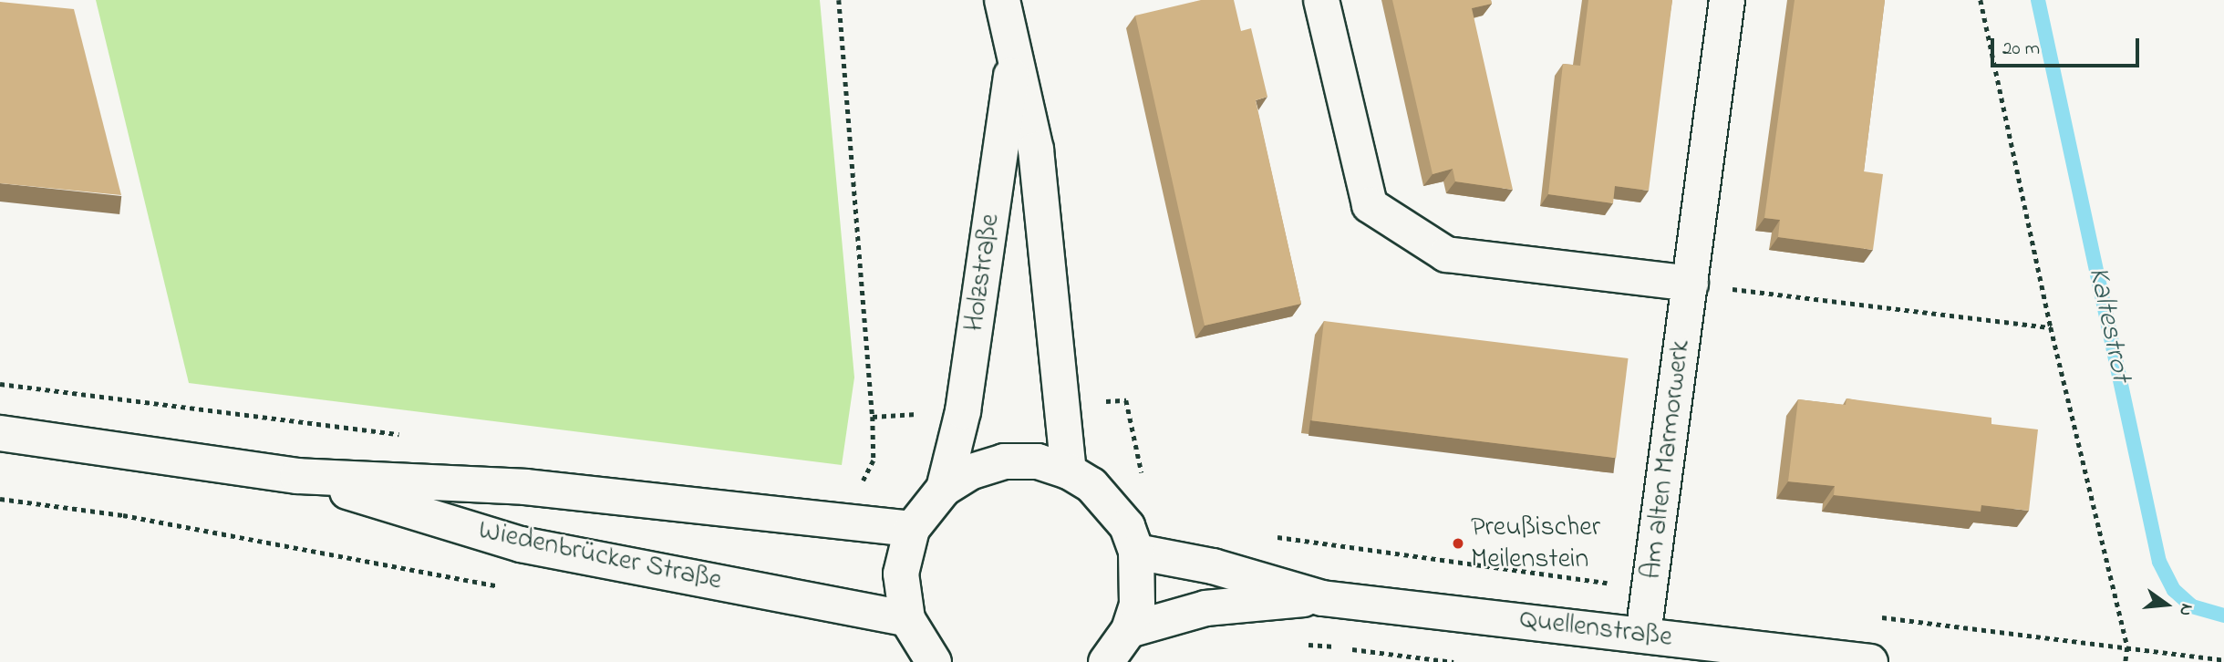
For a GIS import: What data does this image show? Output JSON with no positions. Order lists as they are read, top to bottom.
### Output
{
  "streets": {
    "street": [
      "Holzstraße",
      "Am alten Marmorwerk",
      "Wiedenbrücker Straße",
      "Quellenstraße"
    ]
  },
  "crossings": [
    ["Am alten Marmorwerk", "Quellenstraße"]
  ],
  "water": ["Kaltestrot"],
  "places": ["Preußischer Meilenstein"],
  "scale_bar": "20 m",
  "north": "right"
}
